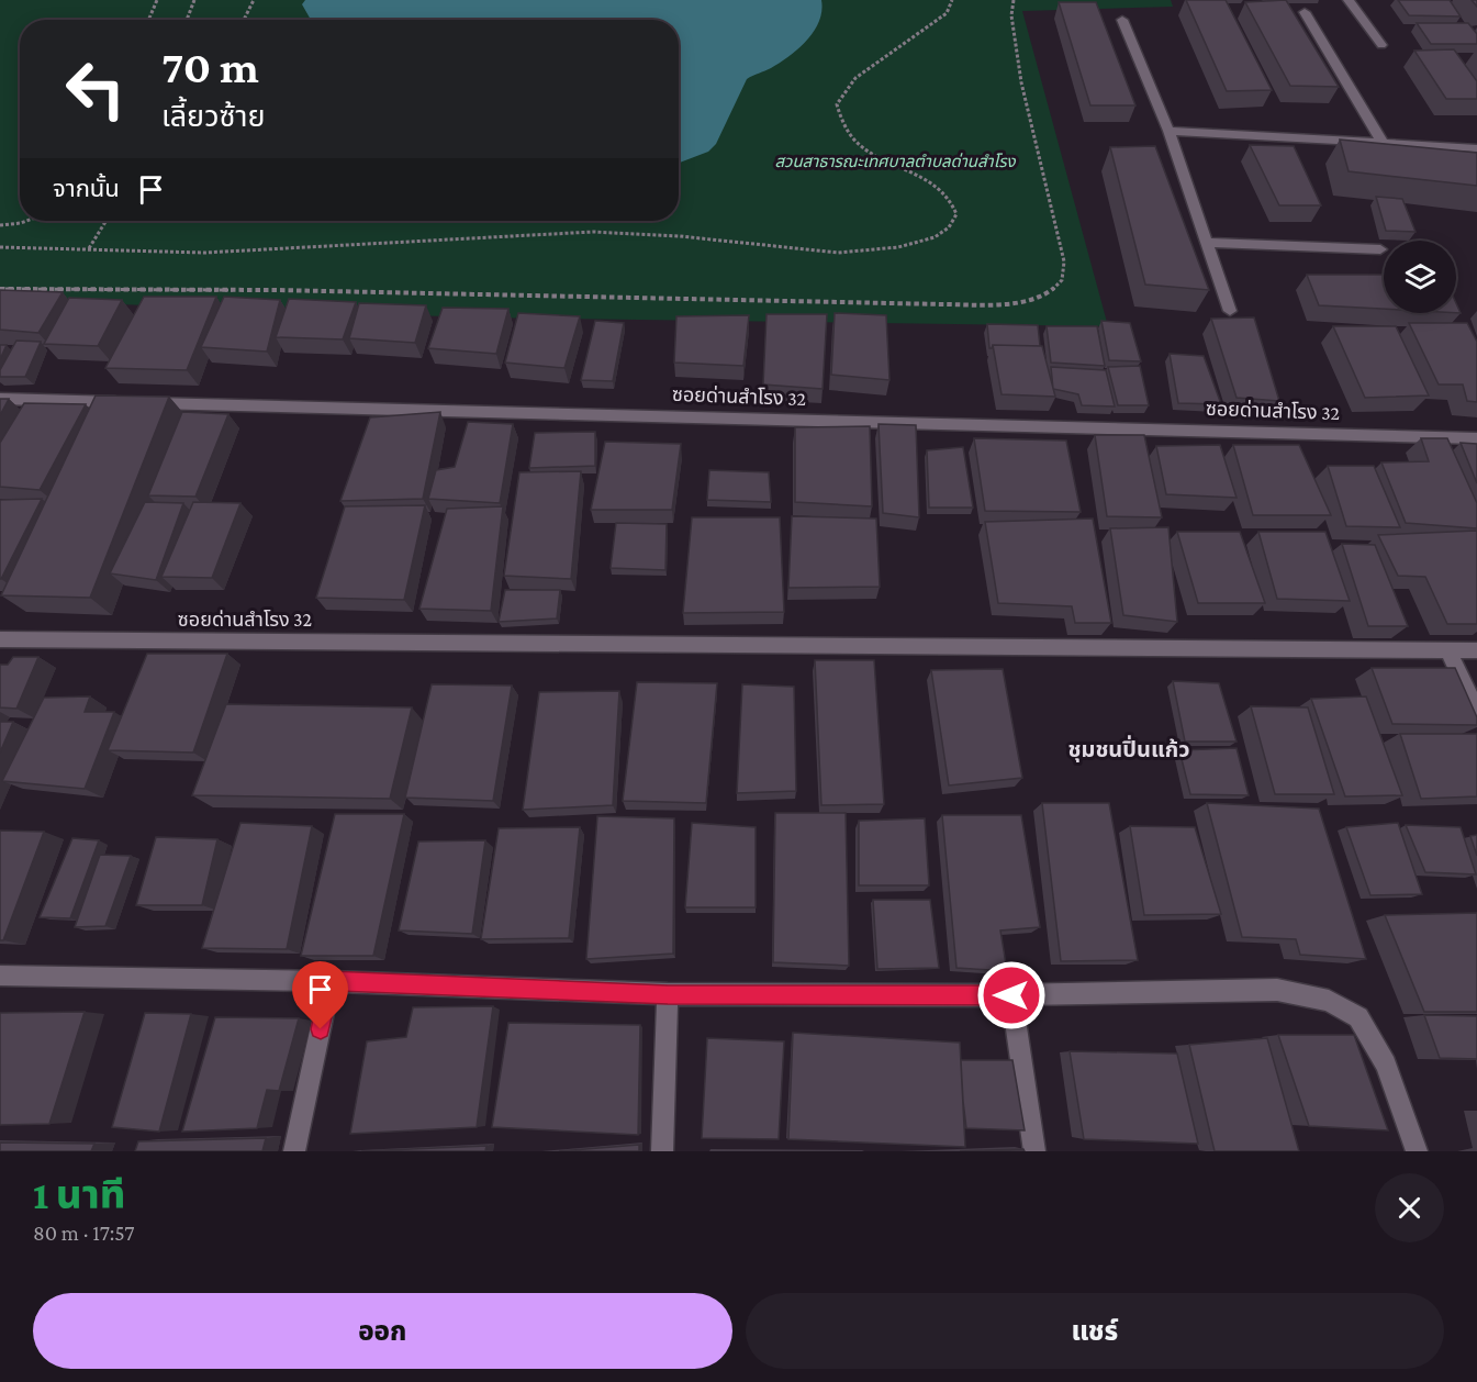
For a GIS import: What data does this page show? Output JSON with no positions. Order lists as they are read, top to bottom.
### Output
{
  "streets": {
    "street": ["ซอยด่านสำโรง 32"]
  },
  "districts": ["ชุมชนปิ่นแก้ว"],
  "parks": ["สวนสาธารณะเทศบาลตำบลด่านสำโรง"],
  "page": {
    "turn": ["70 m", "เลี้ยวซ้าย"],
    "then": "จากนั้น",
    "heading": ["1 นาที", "80 m · 17:57"],
    "buttons": ["ออก", "แชร์"]
  }
}
